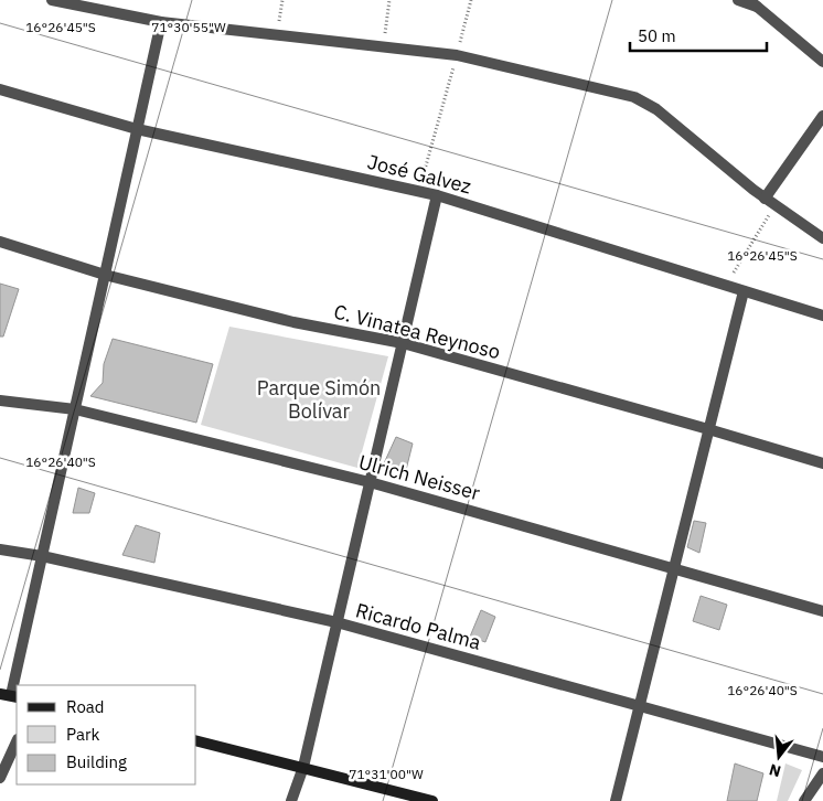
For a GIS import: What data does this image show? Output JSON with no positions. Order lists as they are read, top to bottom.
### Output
{
  "streets": {
    "street": [
      "José Galvez",
      "C. Vinatea Reynoso",
      "Ulrich Neisser",
      "Ricardo Palma"
    ]
  },
  "parks": ["Parque Simón Bolívar"],
  "legend": ["Road", "Park", "Building"],
  "scale_bar": "50 m",
  "north": "bottom",
  "coordinates": [
    "16°26'45\"S",
    "71°30'55\"W",
    "16°26'40\"S",
    "71°31'00\"W"
  ]
}
